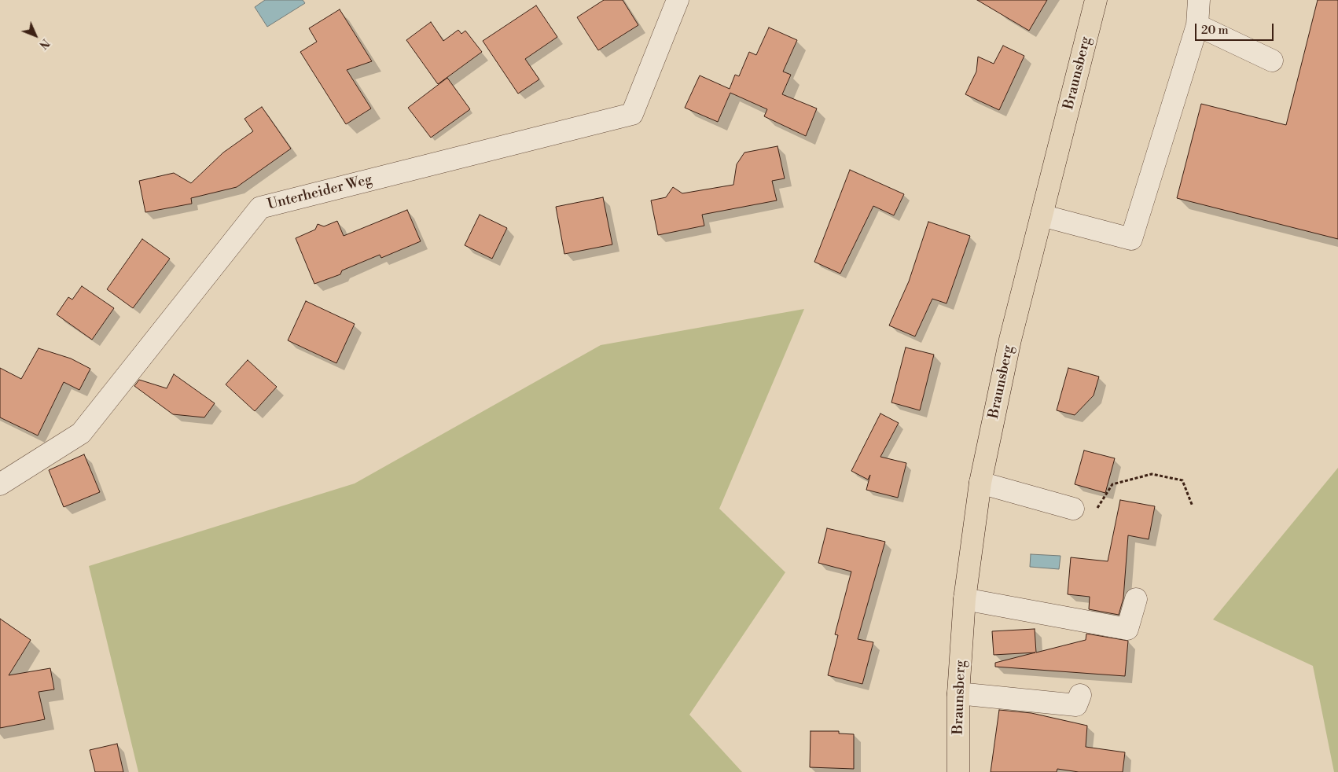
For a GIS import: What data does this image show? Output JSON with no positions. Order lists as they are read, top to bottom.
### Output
{
  "streets": {
    "main road": ["Braunsberg"],
    "street": ["Unterheider Weg"]
  },
  "scale_bar": "20 m",
  "north": "bottom right"
}
